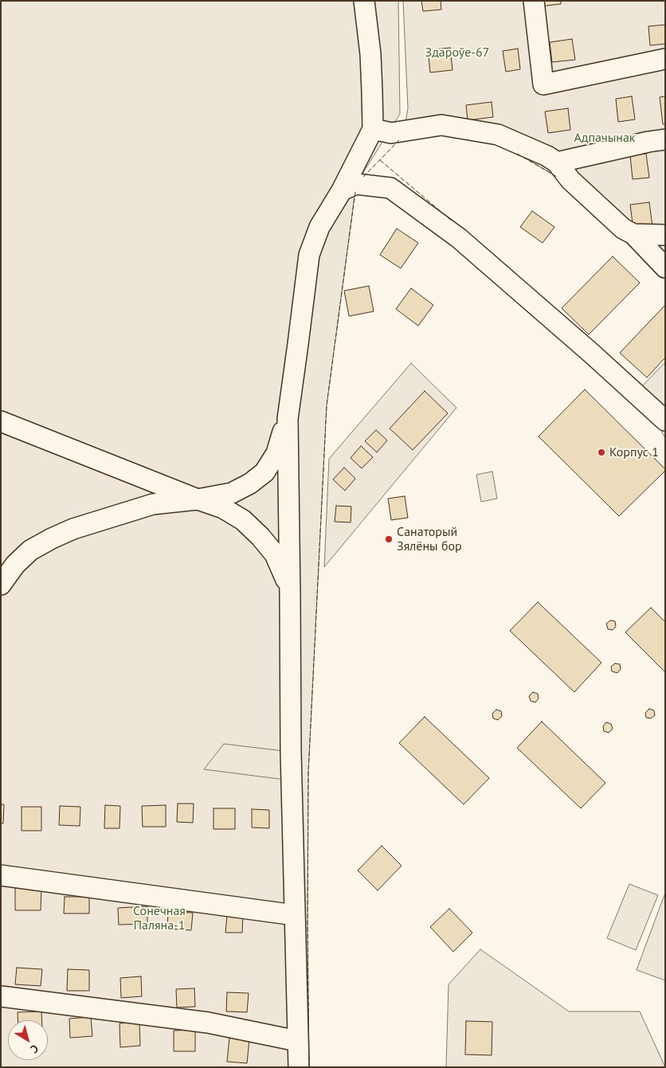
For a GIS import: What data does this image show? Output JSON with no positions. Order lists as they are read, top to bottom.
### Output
{
  "parks": ["Здароўе-67", "Адпачынак", "Сонечная Паляна-1"],
  "places": ["Корпус 1", "Санаторый Зялёны бор"],
  "north": "bottom right"
}
